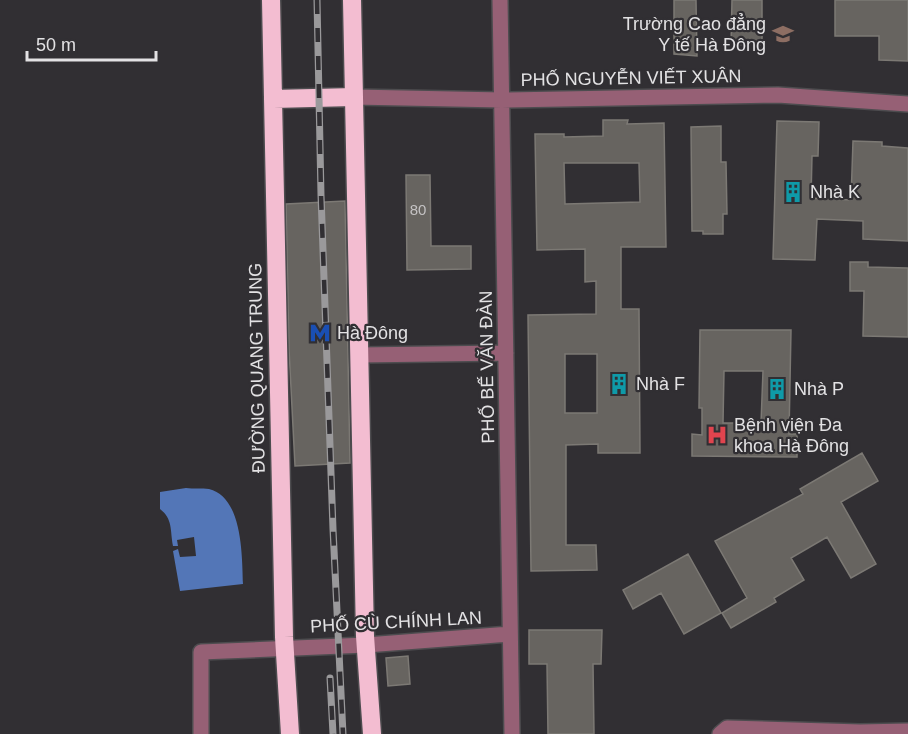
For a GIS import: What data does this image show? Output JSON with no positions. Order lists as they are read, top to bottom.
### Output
{
  "streets": {
    "highway": ["ĐƯỜNG QUANG TRUNG"],
    "street": ["PHỐ NGUYỄN VIẾT XUÂN", "PHỐ BẾ VĂN ĐÀN", "PHỐ CÙ CHÍNH LAN"]
  },
  "crossings": [
    ["PHỐ NGUYỄN VIẾT XUÂN", "PHỐ BẾ VĂN ĐÀN"],
    ["PHỐ BẾ VĂN ĐÀN", "PHỐ CÙ CHÍNH LAN"],
    ["ĐƯỜNG QUANG TRUNG", "PHỐ CÙ CHÍNH LAN"]
  ],
  "places": {
    "school or university": ["Trường Cao đẳng Y tế Hà Đông"],
    "building": ["Nhà K", "Nhà F", "Nhà P"],
    "metro station": ["Hà Đông"],
    "hospital": ["Bệnh viện Đa khoa Hà Đông"]
  },
  "house_numbers": ["80"],
  "scale_bar": "50 m"
}
